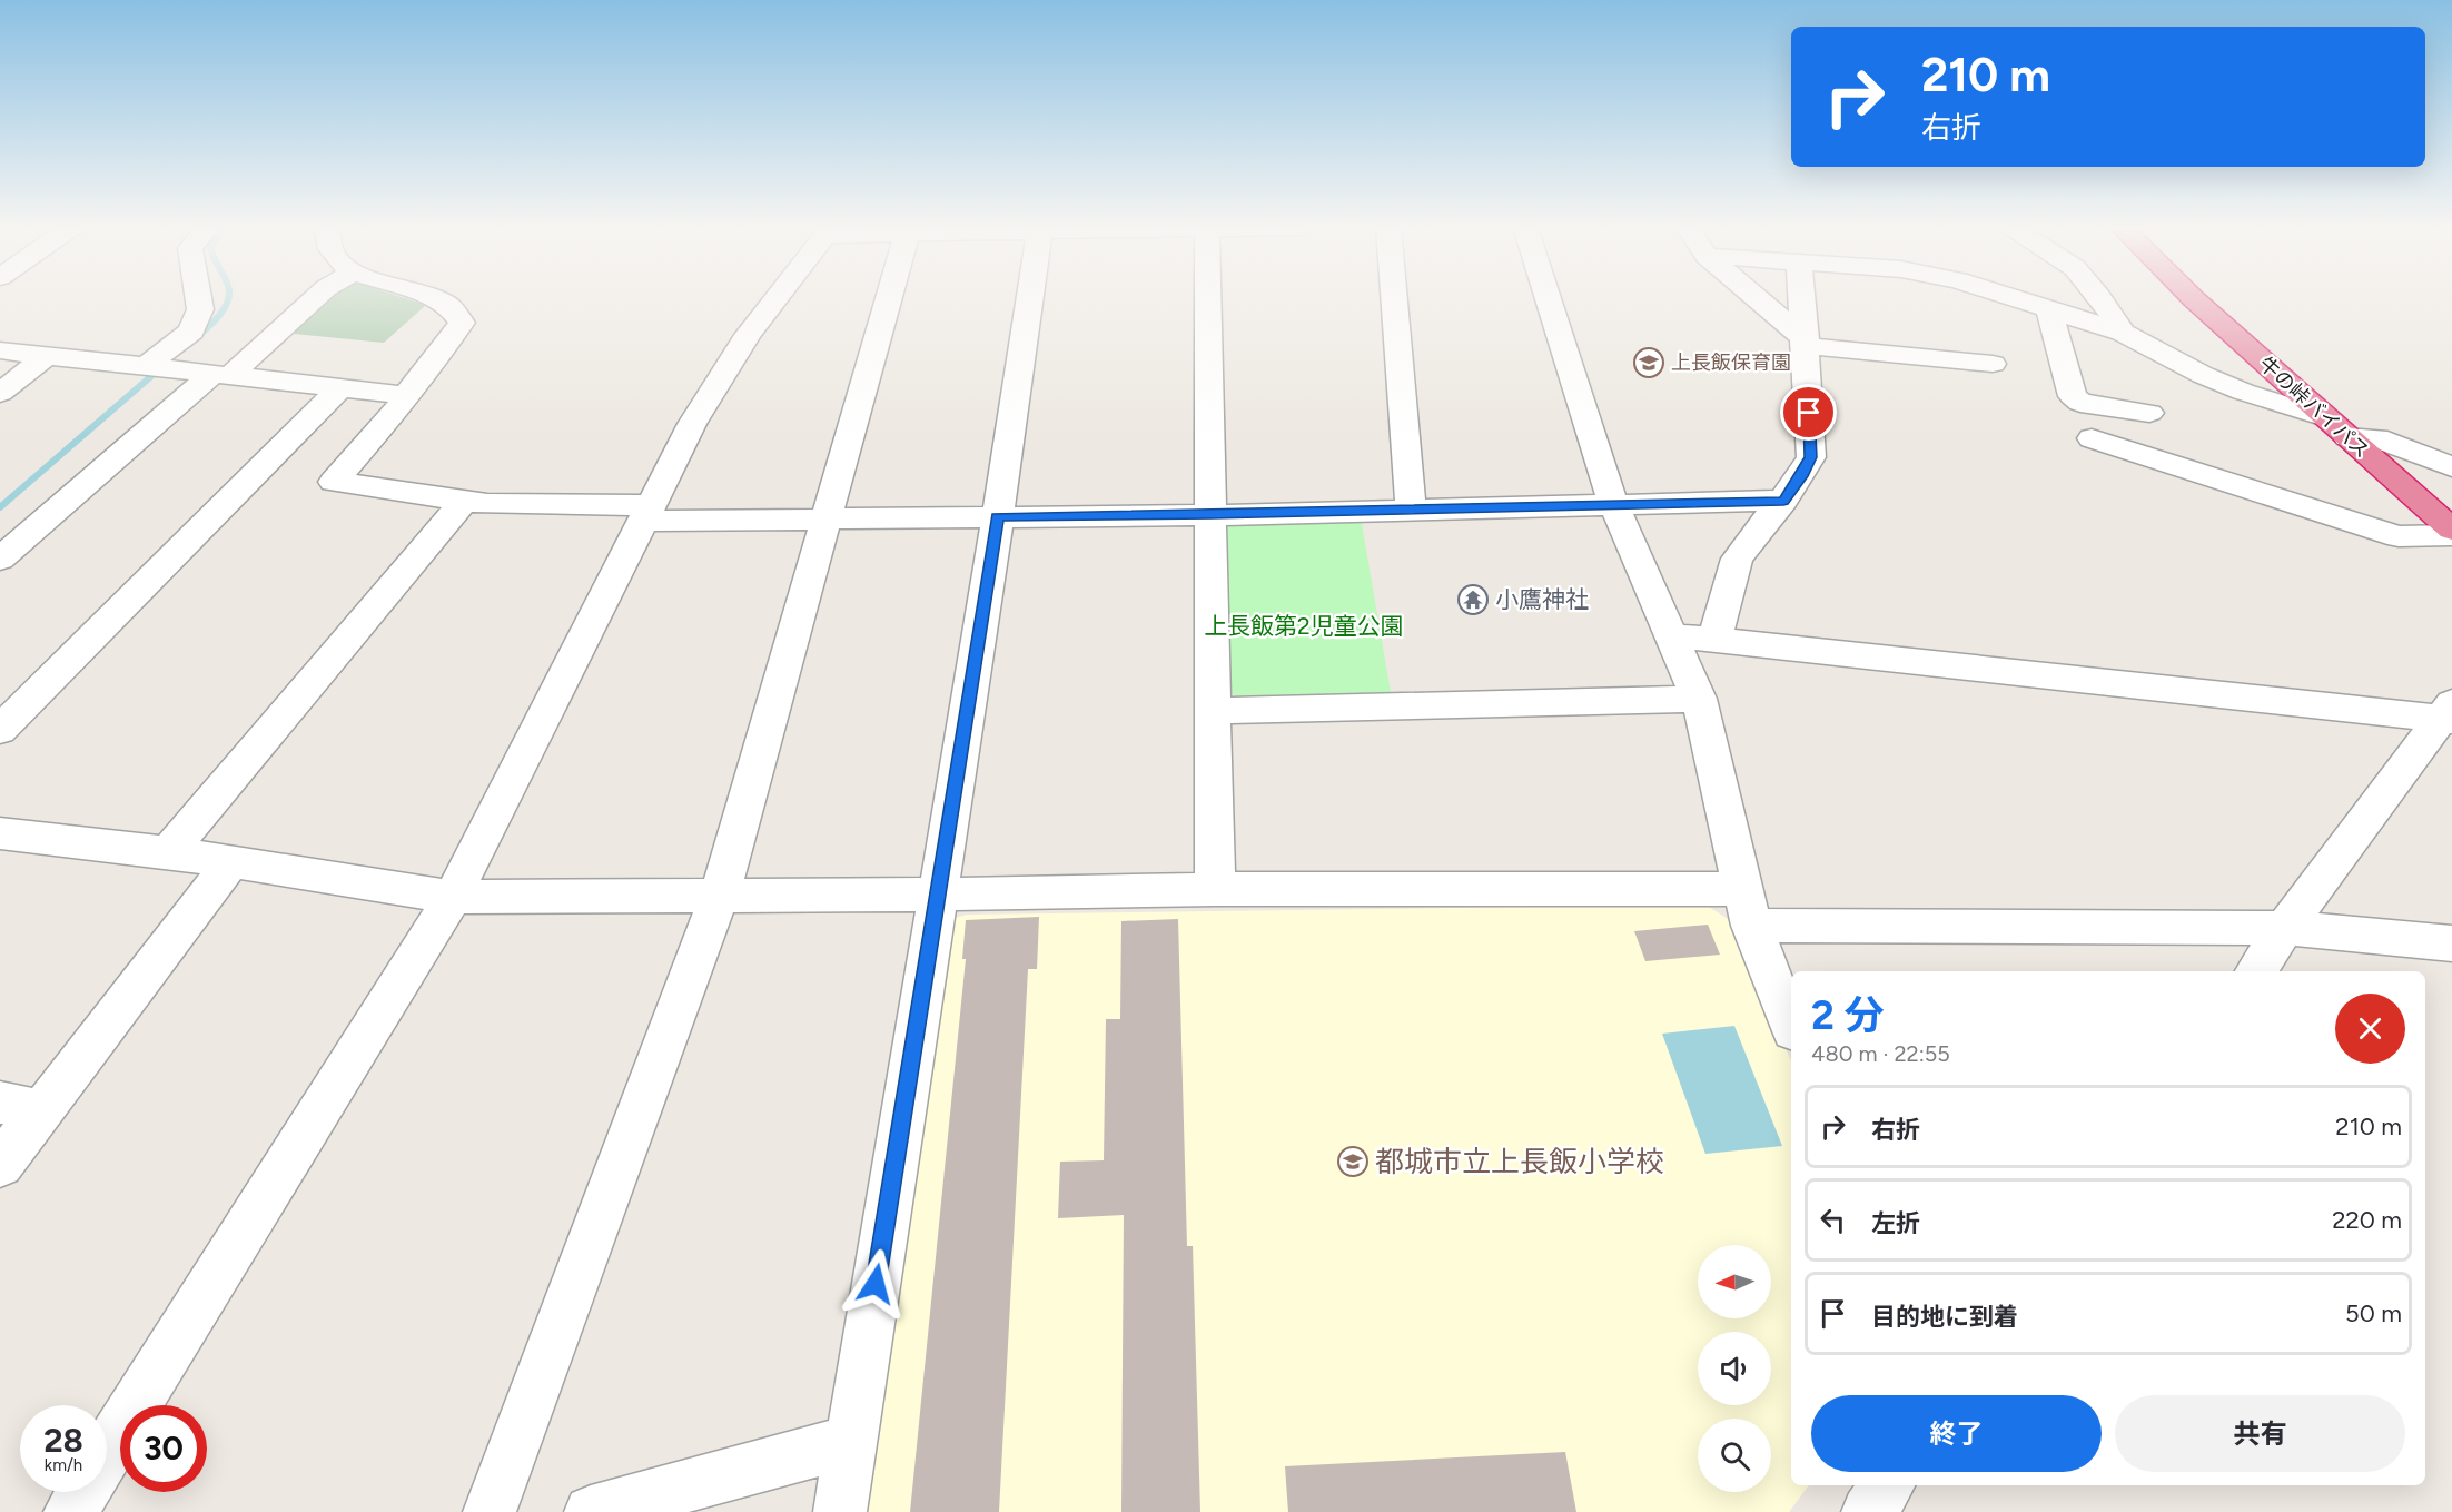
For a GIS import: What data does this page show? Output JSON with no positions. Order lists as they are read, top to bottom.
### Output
{
  "streets": {
    "highway": ["牛の峠バイパス"]
  },
  "parks": ["上長飯第2児童公園"],
  "places": {
    "school or university": ["上長飯保育園", "都城市立上長飯小学校"],
    "temple": ["小鷹神社"]
  },
  "north": "left",
  "page": {
    "turn": ["210 m", "右折"],
    "heading": ["2 分", "480 m · 22:55"],
    "list": [
      {
        "name": "右折",
        "value": "210 m"
      },
      {
        "name": "左折",
        "value": "220 m"
      },
      {
        "name": "目的地に到着",
        "value": "50 m"
      }
    ],
    "buttons": ["終了", "共有"],
    "speed": "28 km/h",
    "limit": "30"
  }
}
